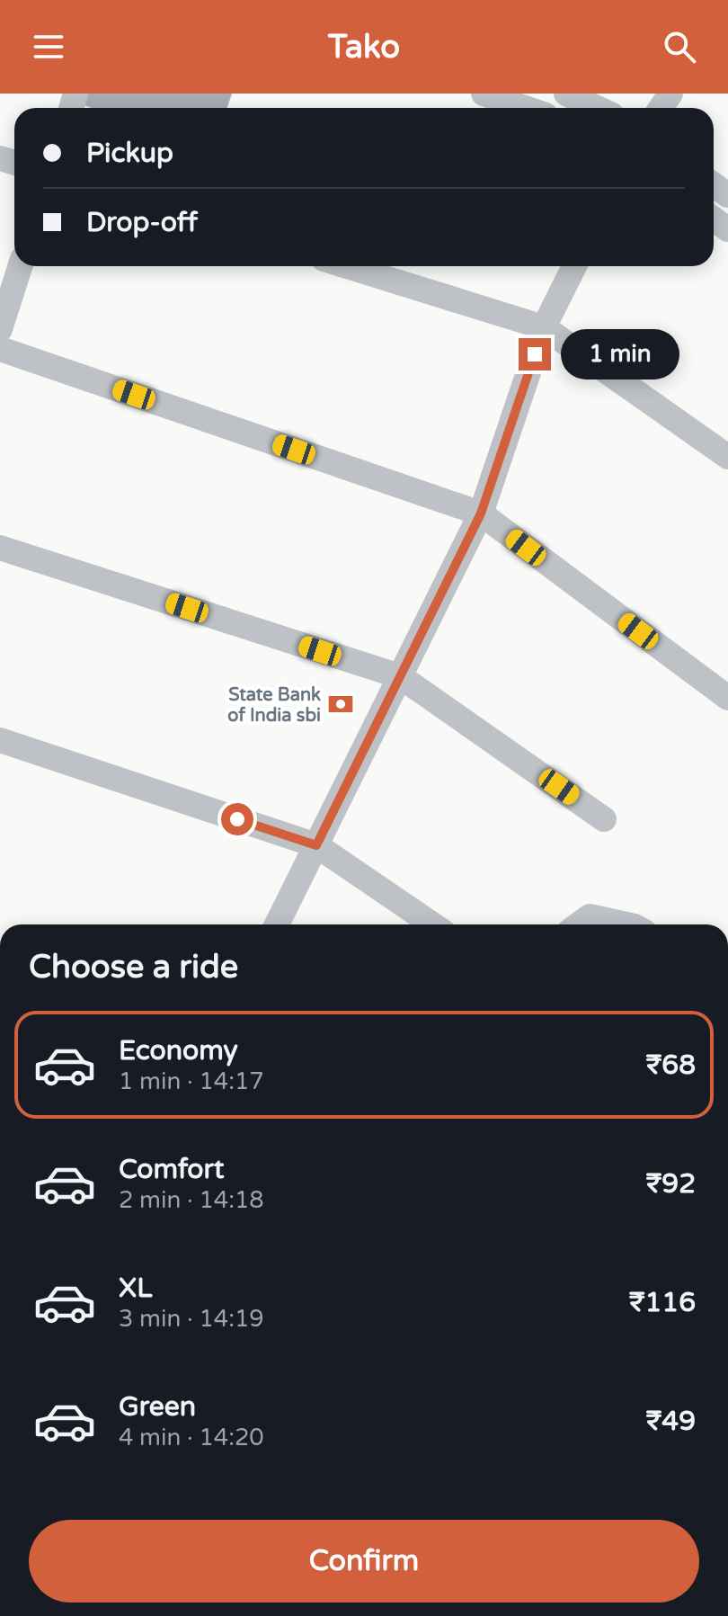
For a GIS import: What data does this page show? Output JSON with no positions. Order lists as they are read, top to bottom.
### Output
{
  "places": {
    "bank": ["State Bank of India sbi"]
  },
  "page": {
    "header": "Tako",
    "banner": ["Pickup", "Drop-off"],
    "bubble": "1 min",
    "heading": "Choose a ride",
    "list": [
      {
        "name": "Economy",
        "note": "1 min · 14:17",
        "value": "₹68"
      },
      {
        "name": "Comfort",
        "note": "2 min · 14:18",
        "value": "₹92"
      },
      {
        "name": "XL",
        "note": "3 min · 14:19",
        "value": "₹116"
      },
      {
        "name": "Green",
        "note": "4 min · 14:20",
        "value": "₹49"
      }
    ],
    "buttons": "Confirm"
  }
}
